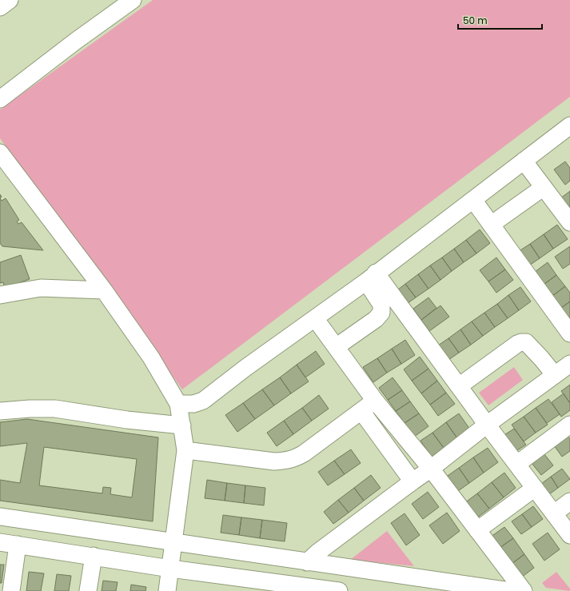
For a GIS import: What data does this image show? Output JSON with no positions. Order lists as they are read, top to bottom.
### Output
{
  "scale_bar": "50 m"
}
